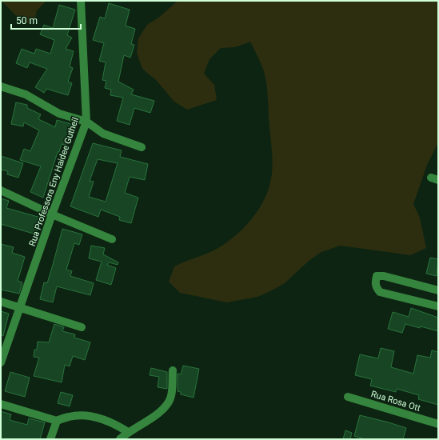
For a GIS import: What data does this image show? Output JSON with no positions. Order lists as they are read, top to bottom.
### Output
{
  "streets": {
    "street": ["Rua Professora Eny Haidee Gutheil", "Rua Rosa Ott"]
  },
  "scale_bar": "50 m"
}
